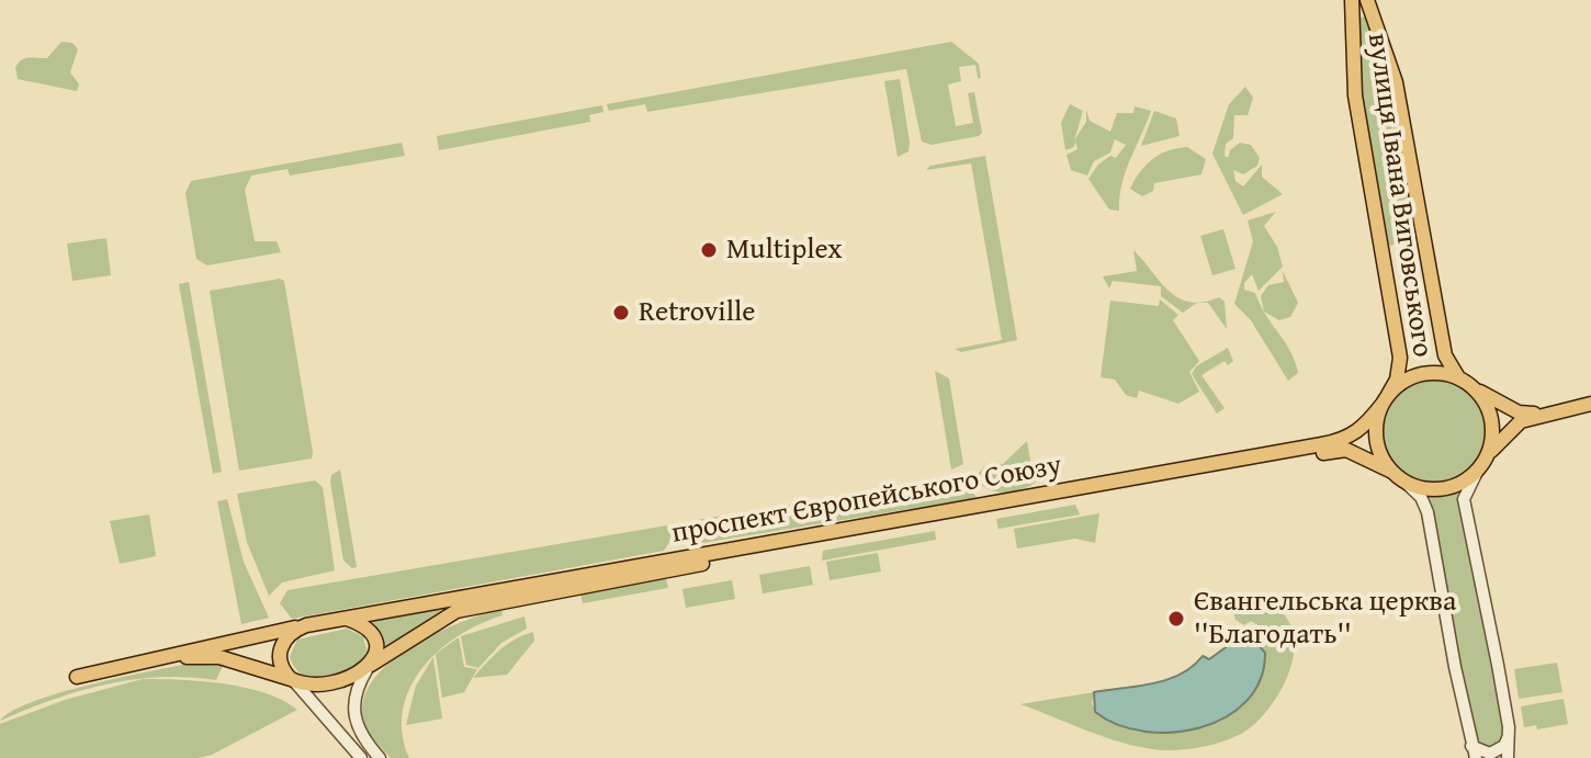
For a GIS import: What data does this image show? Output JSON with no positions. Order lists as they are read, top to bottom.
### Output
{
  "streets": {
    "main road": ["вулиця Івана Виговського", "проспект Європейського Союзу"]
  },
  "crossings": [
    ["вулиця Івана Виговського", "проспект Європейського Союзу"]
  ],
  "places": ["Multiplex", "Retroville", "Євангельська церква ''Благодать''"]
}
